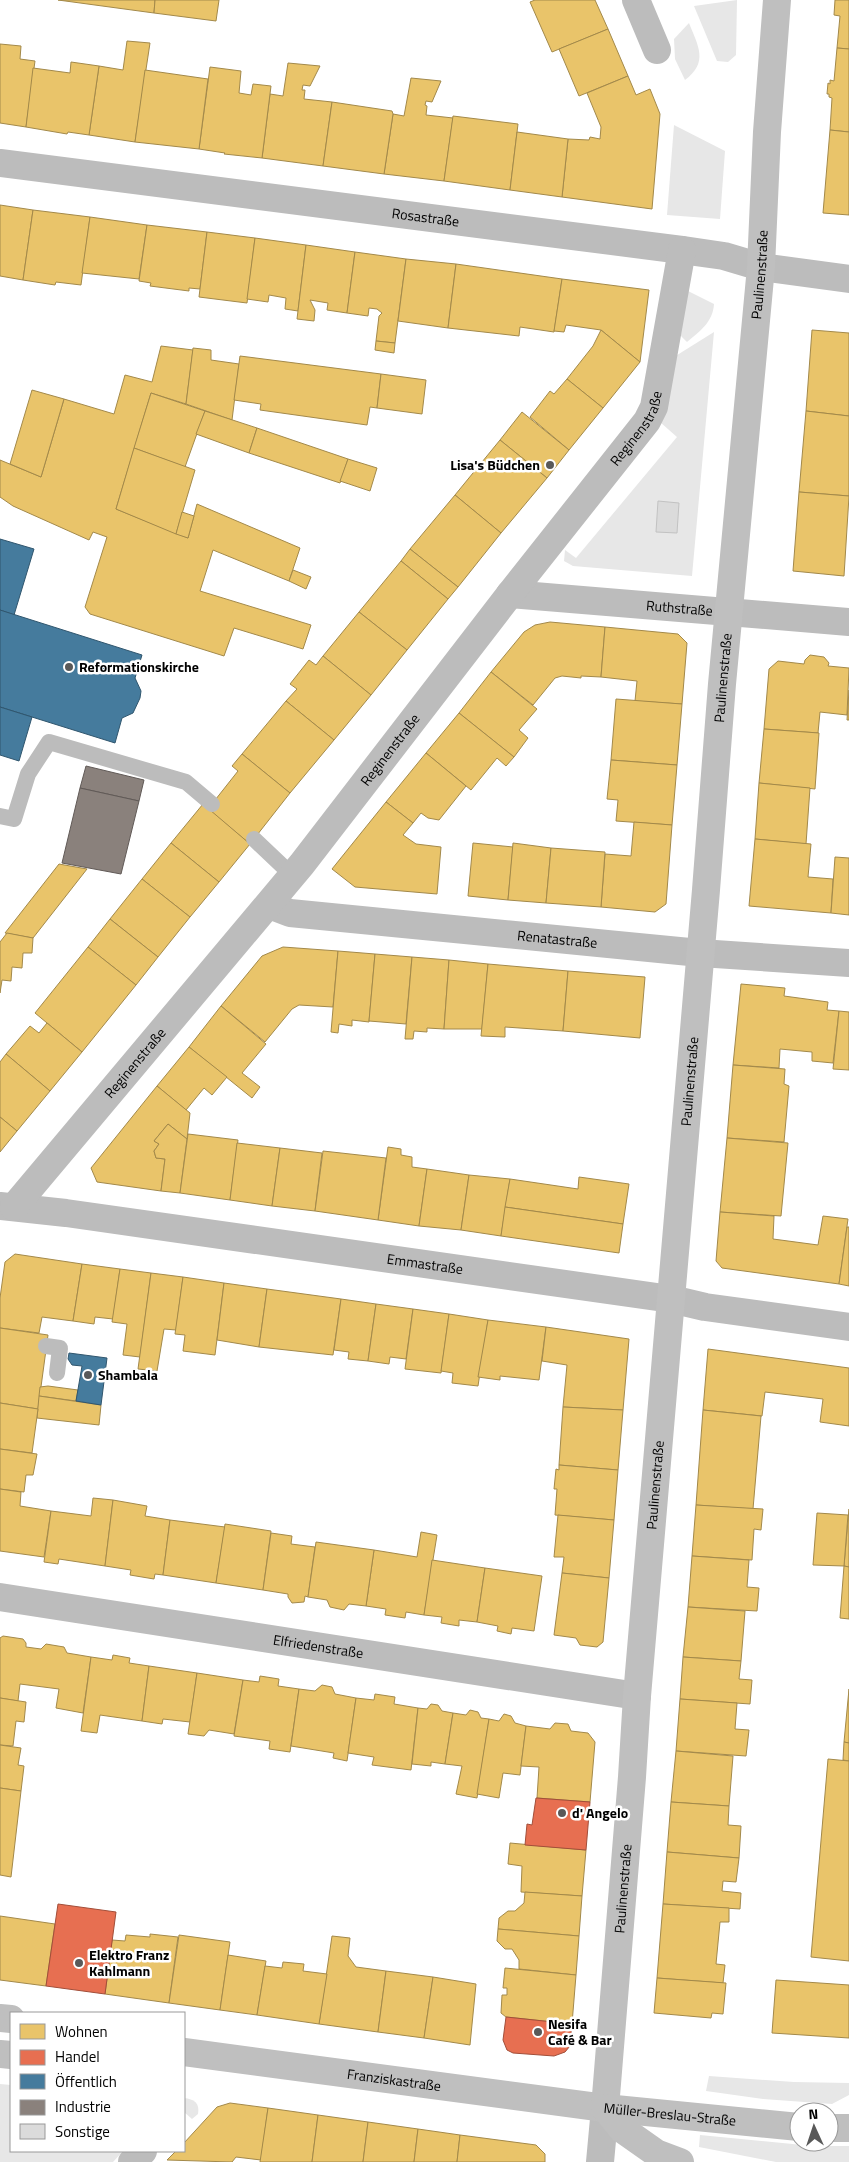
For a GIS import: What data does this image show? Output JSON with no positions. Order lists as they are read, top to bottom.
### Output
{
  "streets": {
    "street": [
      "Rosastraße",
      "Paulinenstraße",
      "Reginenstraße",
      "Ruthstraße",
      "Renatastraße",
      "Emmastraße",
      "Elfriedenstraße",
      "Franziskastraße",
      "Müller-Breslau-Straße"
    ]
  },
  "crossings": [
    ["Rosastraße", "Paulinenstraße"],
    ["Rosastraße", "Reginenstraße"],
    ["Paulinenstraße", "Ruthstraße"],
    ["Paulinenstraße", "Renatastraße"],
    ["Paulinenstraße", "Emmastraße"],
    ["Paulinenstraße", "Elfriedenstraße"],
    ["Paulinenstraße", "Franziskastraße"],
    ["Paulinenstraße", "Müller-Breslau-Straße"],
    ["Reginenstraße", "Ruthstraße"],
    ["Reginenstraße", "Renatastraße"],
    ["Reginenstraße", "Emmastraße"],
    ["Franziskastraße", "Müller-Breslau-Straße"]
  ],
  "places": [
    "Lisa's Büdchen",
    "Reformationskirche",
    "Shambala",
    "d' Angelo",
    "Elektro Franz Kahlmann",
    "Nesifa Café & Bar"
  ],
  "legend": [
    "Wohnen",
    "Handel",
    "Öffentlich",
    "Industrie",
    "Sonstige"
  ],
  "north": "top"
}
